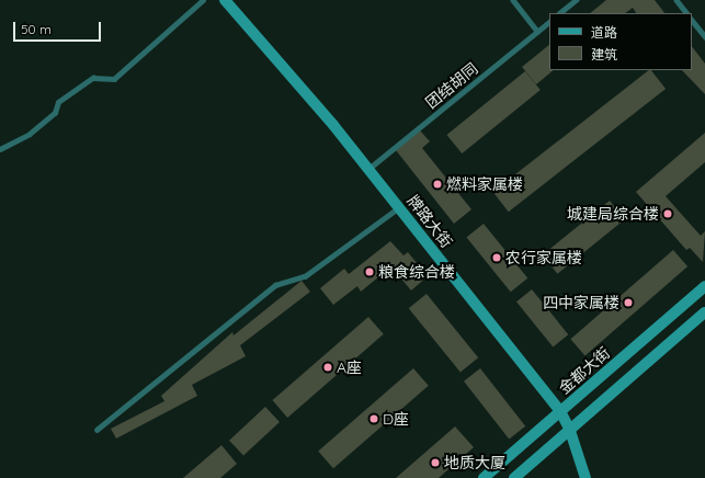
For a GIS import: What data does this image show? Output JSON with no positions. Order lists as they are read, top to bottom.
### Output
{
  "streets": {
    "street": ["牌路大街", "金都大街"],
    "lane": ["团结胡同"]
  },
  "crossings": [
    ["团结胡同", "牌路大街"],
    ["牌路大街", "金都大街"]
  ],
  "places": [
    "燃料家属楼",
    "城建局综合楼",
    "农行家属楼",
    "粮食综合楼",
    "四中家属楼",
    "A座",
    "D座",
    "地质大厦"
  ],
  "legend": ["道路", "建筑"],
  "scale_bar": "50 m"
}
